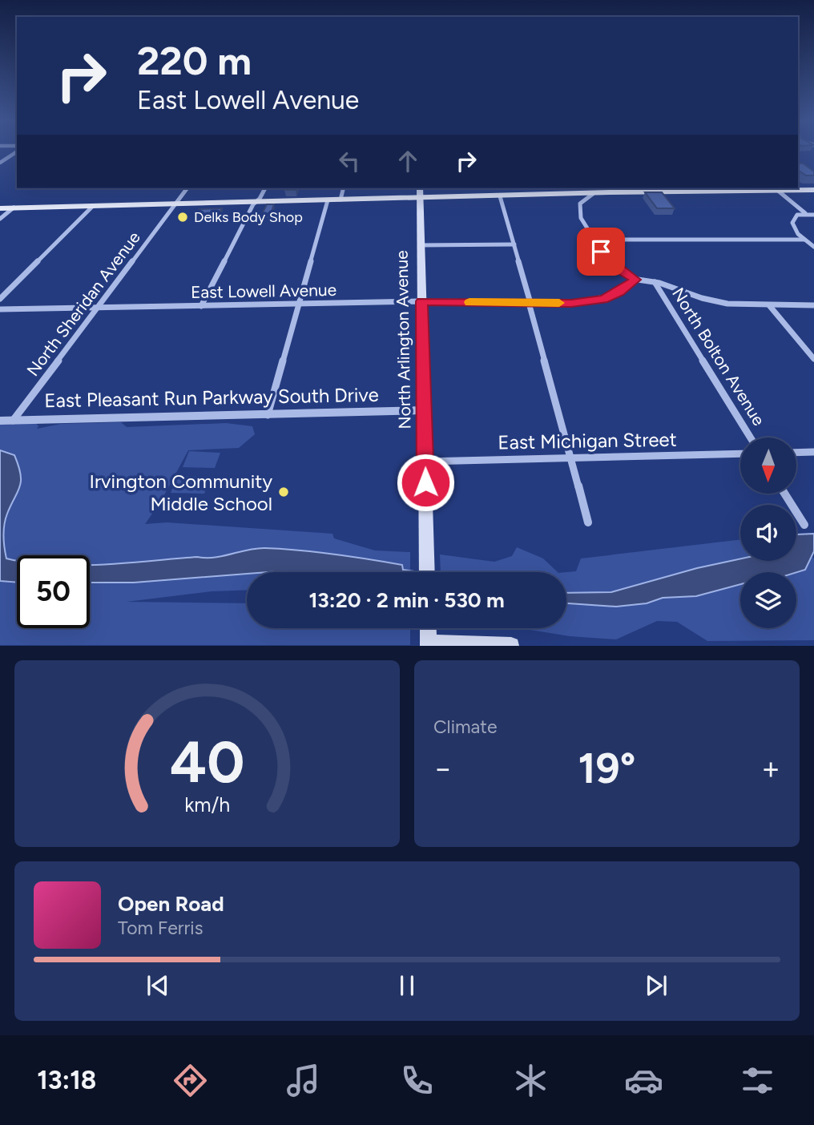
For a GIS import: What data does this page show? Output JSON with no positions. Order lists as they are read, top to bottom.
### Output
{
  "streets": {
    "main road": ["North Arlington Avenue"],
    "street": [
      "East Lowell Avenue",
      "North Sheridan Avenue",
      "North Bolton Avenue",
      "East Pleasant Run Parkway South Drive",
      "East Michigan Street"
    ]
  },
  "crossings": [
    ["East Lowell Avenue", "North Sheridan Avenue"],
    ["East Lowell Avenue", "North Arlington Avenue"],
    ["North Sheridan Avenue", "East Pleasant Run Parkway South Drive"],
    ["North Arlington Avenue", "East Pleasant Run Parkway South Drive"],
    ["North Arlington Avenue", "East Michigan Street"]
  ],
  "places": ["Delks Body Shop", "Irvington Community Middle School"],
  "north": "bottom",
  "page": {
    "turn": ["220 m", "East Lowell Avenue"],
    "limit": "50",
    "trip": "13:20 · 2 min · 530 m",
    "tile": "Climate",
    "heat": ["−", "19°", "+"],
    "song": ["Open Road", "Tom Ferris"],
    "tabs": "13:18",
    "gauge": ["40", "km/h"]
  }
}
